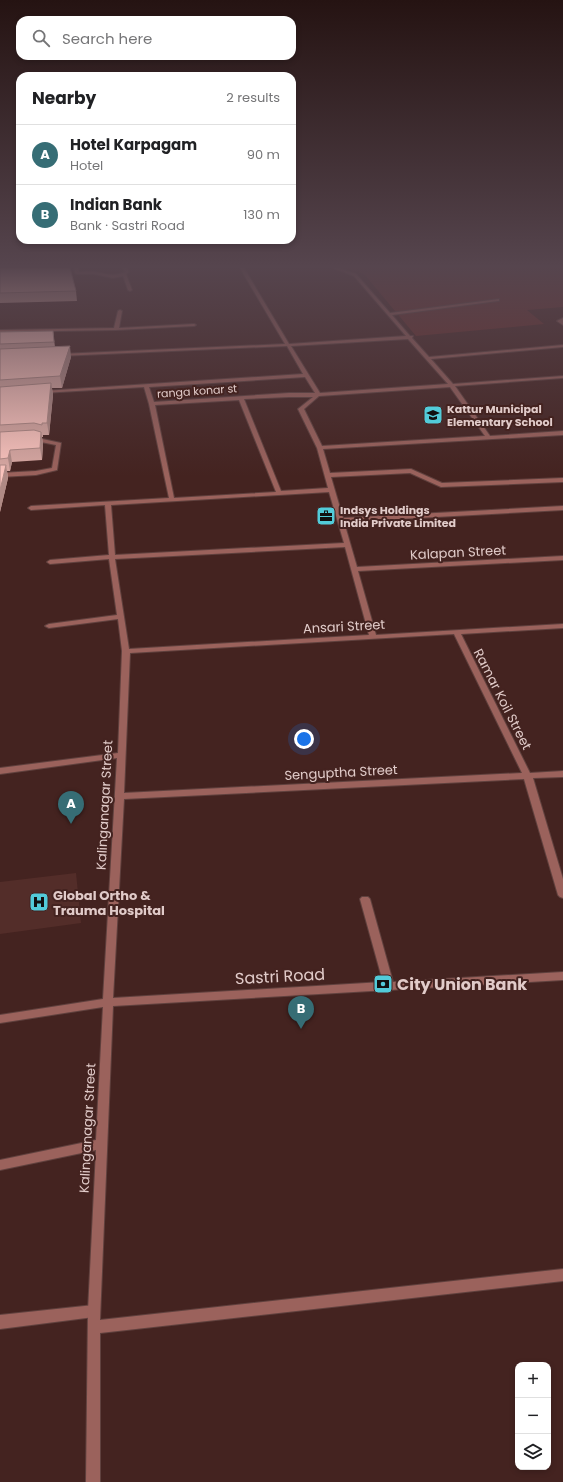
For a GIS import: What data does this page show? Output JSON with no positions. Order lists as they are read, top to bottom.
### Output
{
  "streets": {
    "street": [
      "ranga konar st",
      "Kalapan Street",
      "Ansari Street",
      "Ramar Koil Street",
      "Senguptha Street",
      "Kalinganagar Street",
      "Sastri Road"
    ]
  },
  "crossings": [
    ["Ansari Street", "Ramar Koil Street"],
    ["Ansari Street", "Kalinganagar Street"],
    ["Ramar Koil Street", "Senguptha Street"],
    ["Senguptha Street", "Kalinganagar Street"],
    ["Kalinganagar Street", "Sastri Road"]
  ],
  "places": {
    "school or university": ["Kattur Municipal Elementary School"],
    "office": ["Indsys Holdings India Private Limited"],
    "hospital": ["Global Ortho & Trauma Hospital"],
    "bank": ["City Union Bank"]
  },
  "page": {
    "search": "Search here",
    "heading": ["Nearby", "2 results"],
    "list": [
      {
        "mark": "A",
        "name": "Hotel Karpagam",
        "note": "Hotel",
        "value": "90 m"
      },
      {
        "mark": "B",
        "name": "Indian Bank",
        "note": "Bank · Sastri Road",
        "value": "130 m"
      }
    ],
    "pins": ["A", "B"],
    "map_buttons": ["+", "−"]
  }
}
